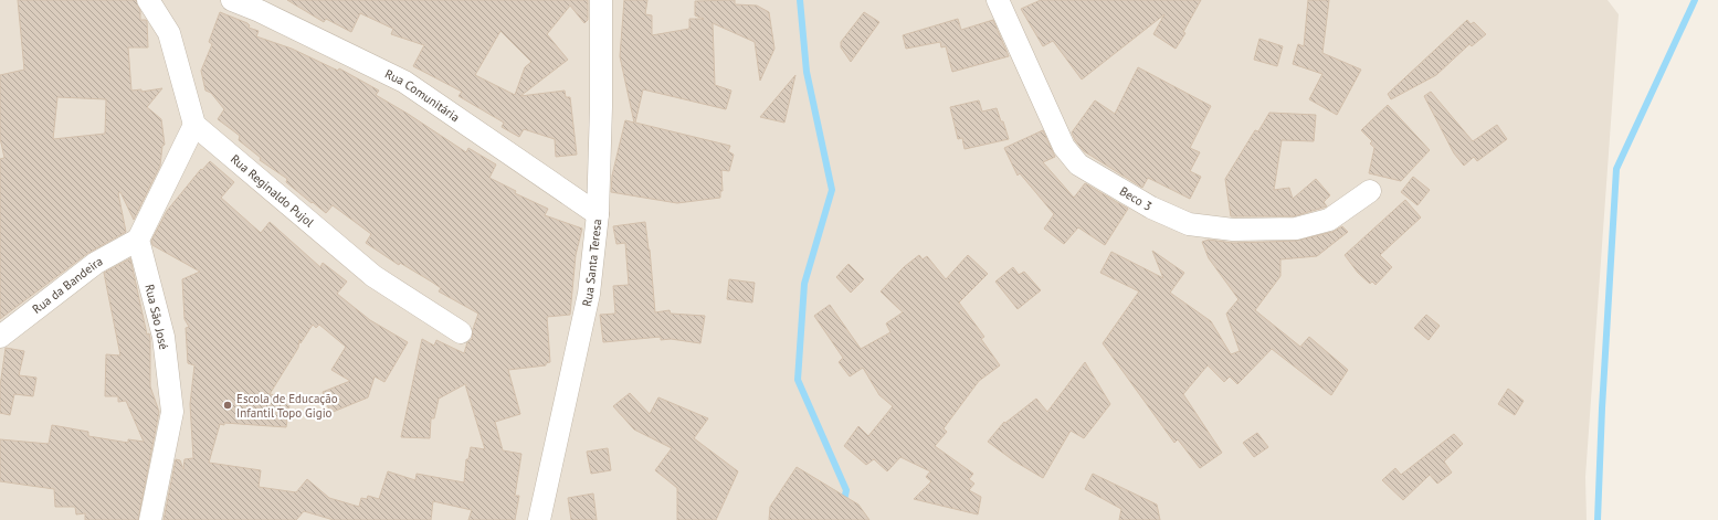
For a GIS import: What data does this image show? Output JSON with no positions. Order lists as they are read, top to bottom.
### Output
{
  "streets": {
    "street": [
      "Rua Comunitária",
      "Rua Reginaldo Pujol",
      "Beco 3",
      "Rua Santa Teresa",
      "Rua da Bandeira",
      "Rua São José"
    ]
  },
  "crossings": [
    ["Rua Comunitária", "Rua Santa Teresa"],
    ["Rua da Bandeira", "Rua São José"]
  ],
  "places": ["Escola de Educação Infantil Topo Gigio"]
}
